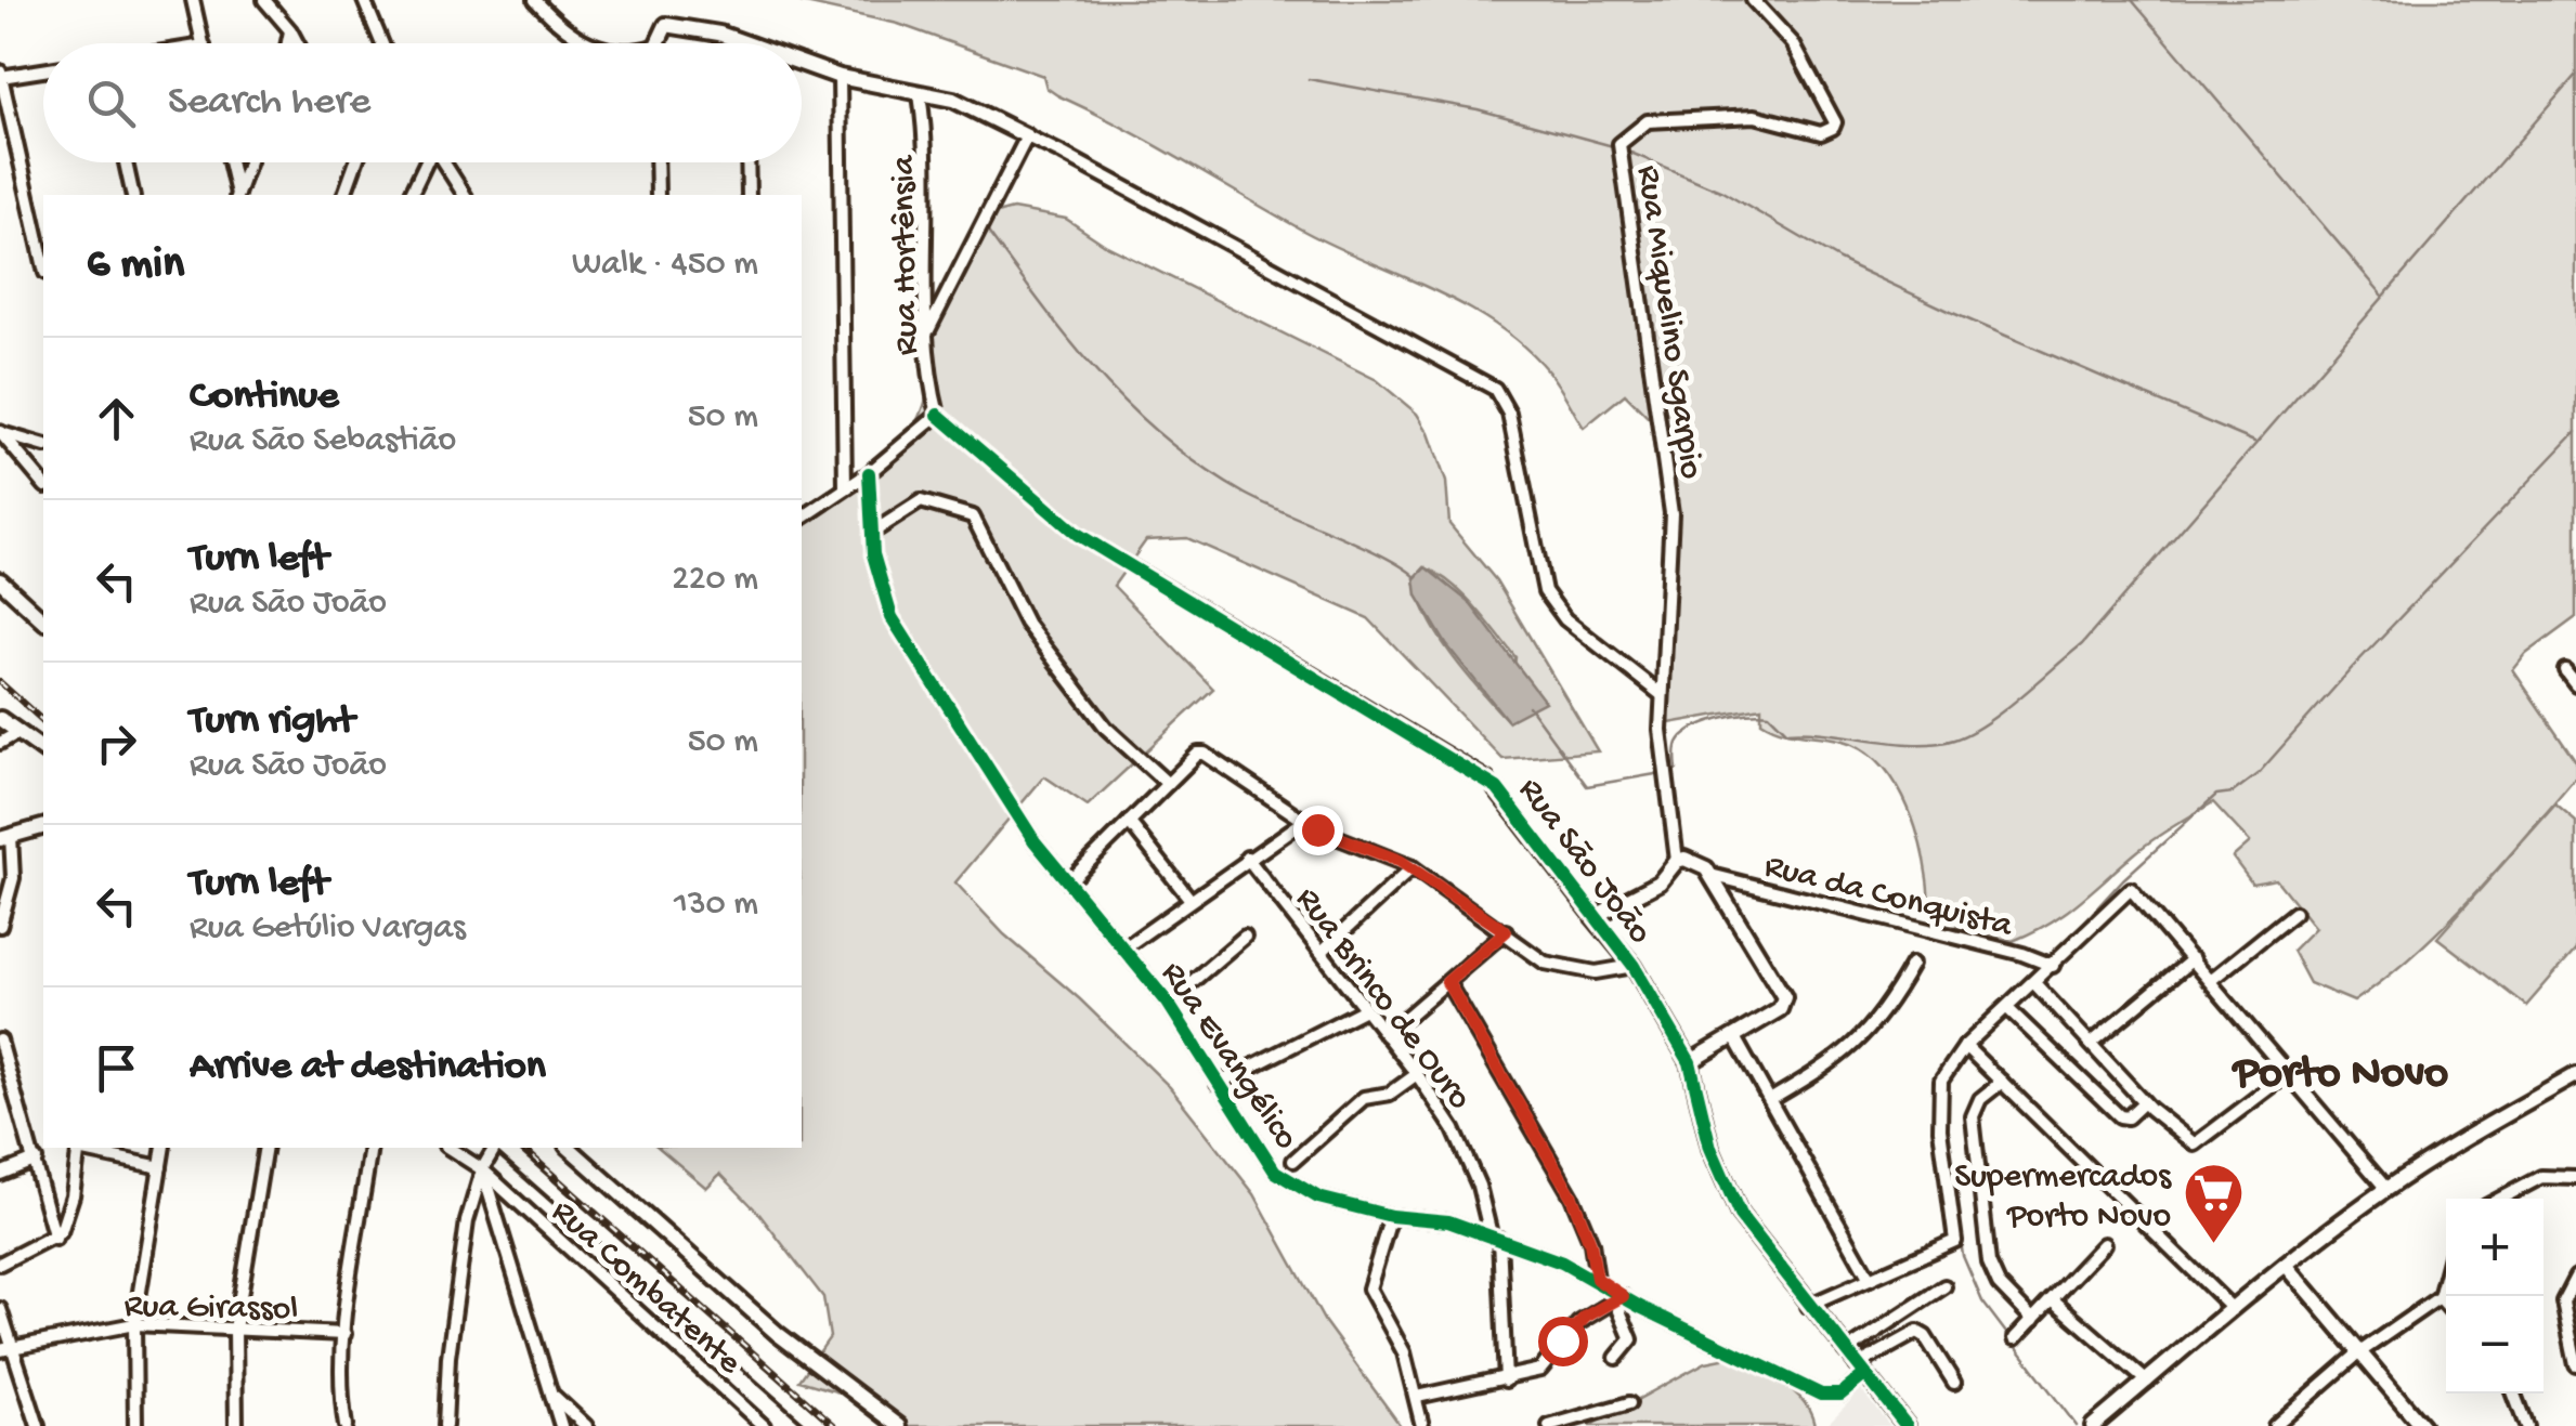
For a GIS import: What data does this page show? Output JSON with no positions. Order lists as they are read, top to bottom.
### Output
{
  "streets": {
    "street": [
      "Rua Hortênsia",
      "Rua Miquelino Sgarpio",
      "Rua São João",
      "Rua da Conquista",
      "Rua Brinco de Ouro",
      "Rua Evangélico",
      "Rua Combatente",
      "Rua Girassol"
    ]
  },
  "crossings": [
    ["Rua Hortênsia", "Rua São João"],
    ["Rua São João", "Rua Evangélico"],
    ["Rua Brinco de Ouro", "Rua Evangélico"]
  ],
  "districts": ["Porto Novo"],
  "places": {
    "supermarket": ["Supermercados Porto Novo"]
  },
  "page": {
    "search": "Search here",
    "heading": ["6 min", "Walk · 450 m"],
    "list": [
      ["Continue", "Rua São Sebastião", "50 m"],
      ["Turn left", "Rua São João", "220 m"],
      ["Turn right", "Rua São João", "50 m"],
      ["Turn left", "Rua Getúlio Vargas", "130 m"],
      "Arrive at destination"
    ],
    "map_buttons": ["+", "−"]
  }
}
